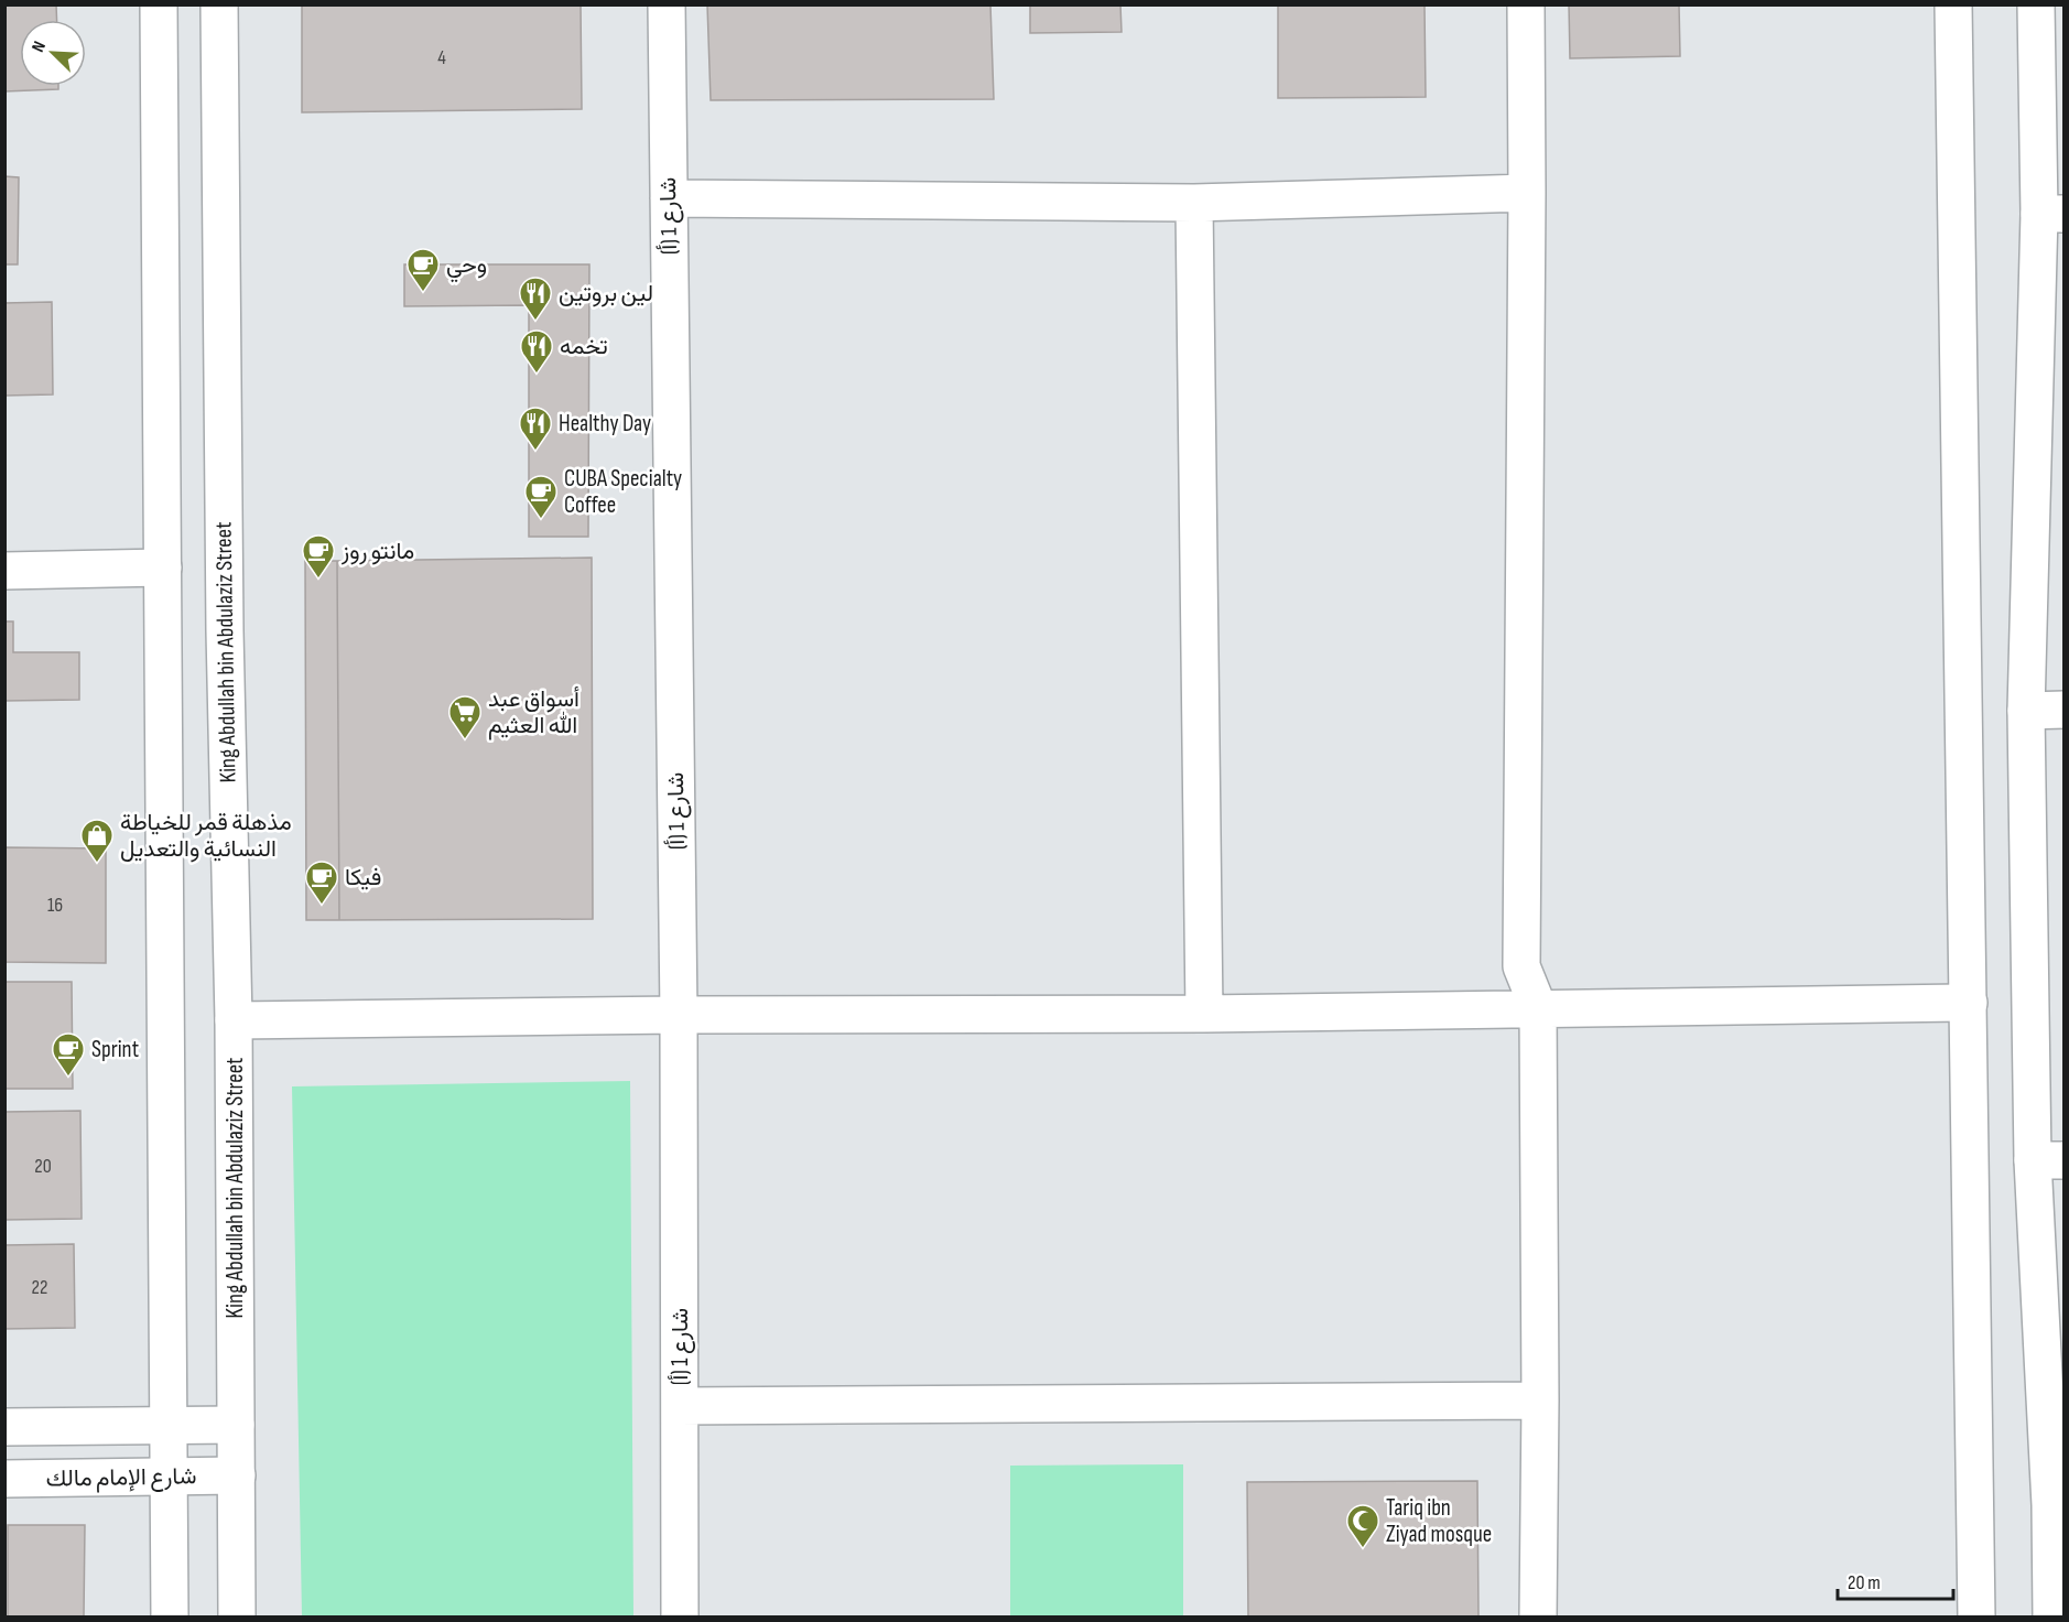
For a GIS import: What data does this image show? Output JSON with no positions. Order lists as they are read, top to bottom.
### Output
{
  "streets": {
    "street": ["شارع 1 (أ)", "King Abdullah bin Abdulaziz Street", "شارع الإمام مالك"]
  },
  "crossings": [
    ["King Abdullah bin Abdulaziz Street", "شارع الإمام مالك"]
  ],
  "places": {
    "cafe": [
      "وحي",
      "CUBA Specialty Coffee",
      "مانتو روز",
      "فيكا",
      "Sprint"
    ],
    "restaurant": ["لين بروتين", "تخمه", "Healthy Day"],
    "supermarket": ["أسواق عبد الله العثيم"],
    "shop": ["مذهلة قمر للخياطة النسائية والتعديل"],
    "mosque": ["Tariq ibn Ziyad mosque"]
  },
  "house_numbers": [
    "4",
    "16",
    "20",
    "22"
  ],
  "scale_bar": "20 m",
  "north": "top left"
}
